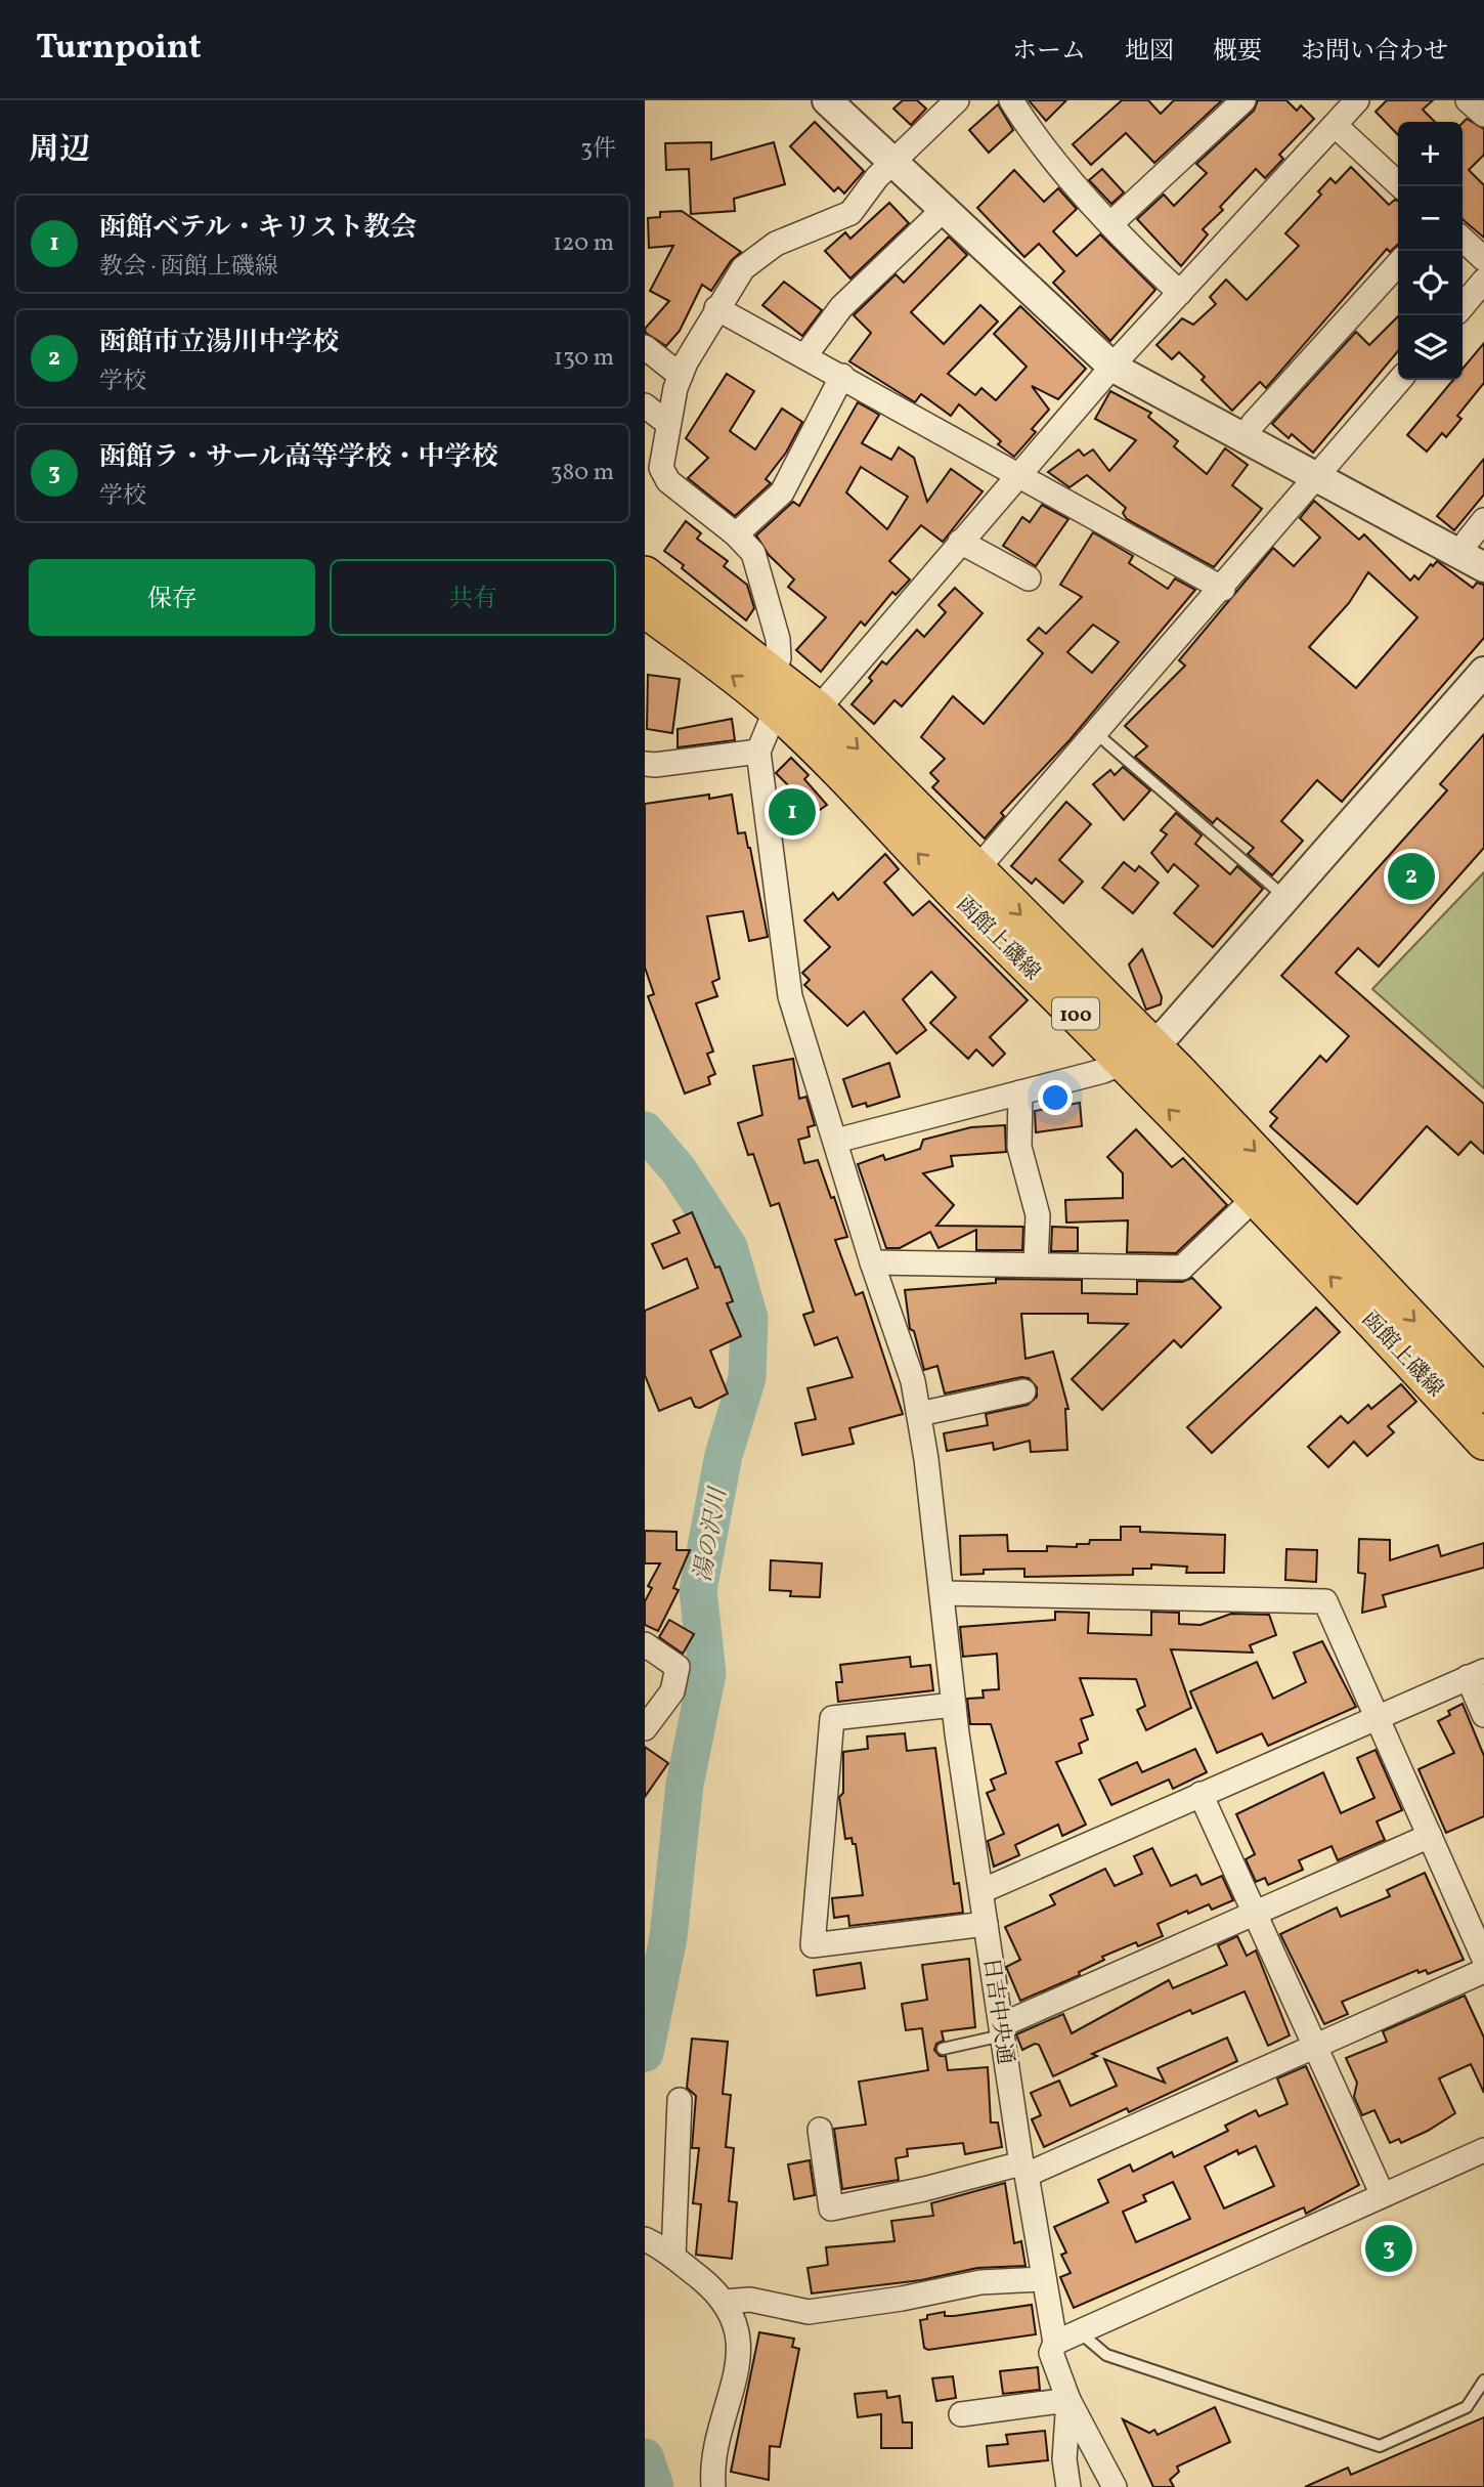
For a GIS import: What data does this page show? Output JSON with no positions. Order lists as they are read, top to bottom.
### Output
{
  "streets": {
    "main road": ["函館上磯線", "100"],
    "street": ["日吉中央通"]
  },
  "water": ["湯の沢川"],
  "page": {
    "header": "Turnpoint",
    "nav": [
      "ホーム",
      "地図",
      "概要",
      "お問い合わせ"
    ],
    "heading": ["周辺", "3件"],
    "map_buttons": ["+", "−"],
    "list": [
      {
        "mark": "1",
        "name": "函館ベテル・キリスト教会",
        "note": "教会 · 函館上磯線",
        "value": "120 m"
      },
      {
        "mark": "2",
        "name": "函館市立湯川中学校",
        "note": "学校",
        "value": "130 m"
      },
      {
        "mark": "3",
        "name": "函館ラ・サール高等学校・中学校",
        "note": "学校",
        "value": "380 m"
      }
    ],
    "buttons": ["保存", "共有"],
    "pins": ["1", "2", "3"]
  }
}
